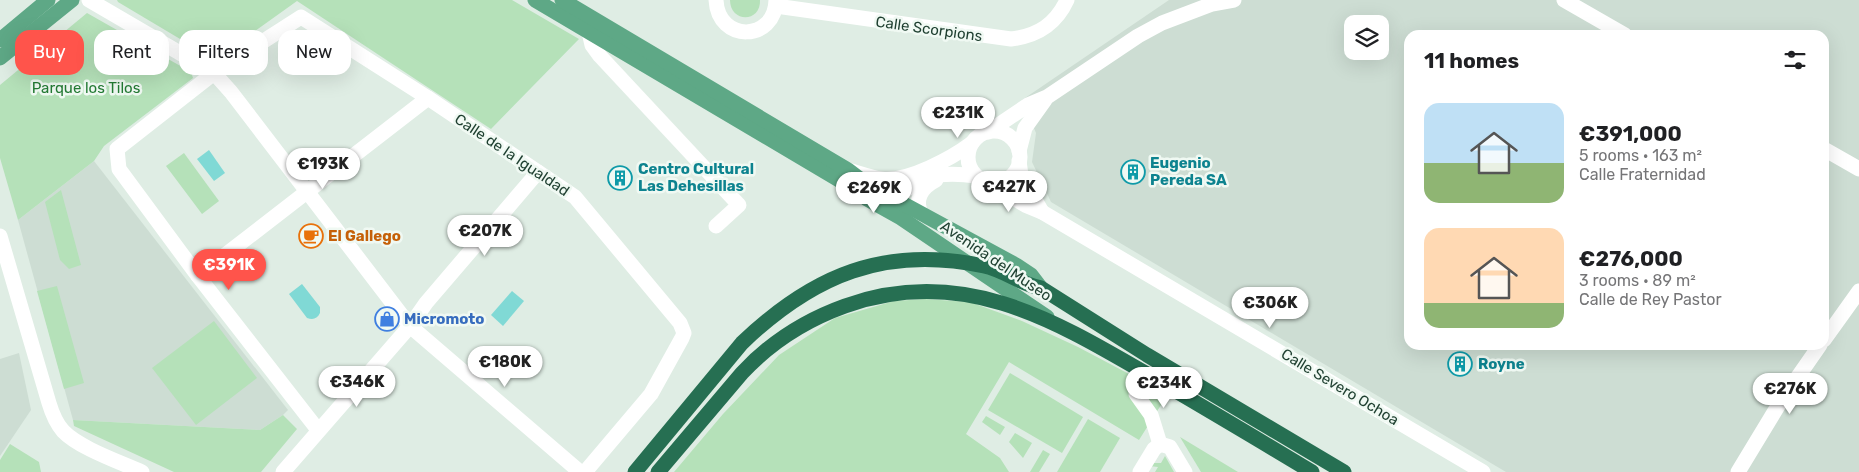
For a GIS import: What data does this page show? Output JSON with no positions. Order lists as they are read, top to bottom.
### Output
{
  "streets": {
    "highway": ["Avenida del Museo"],
    "street": ["Calle Scorpions", "Calle de la Igualdad", "Calle Severo Ochoa"]
  },
  "parks": ["Parque los Tilos"],
  "places": {
    "building": ["Eugenio Pereda SA", "Centro Cultural Las Dehesillas", "Royne"],
    "cafe": ["El Gallego"],
    "shop": ["Micromoto"]
  },
  "page": {
    "chip": [
      "Buy",
      "Rent",
      "Filters",
      "New"
    ],
    "heading": "11 homes",
    "list": [
      {
        "name": "€391,000",
        "note": "5 rooms · 163 m² · Calle Fraternidad"
      },
      {
        "name": "€276,000",
        "note": "3 rooms · 89 m² · Calle de Rey Pastor"
      }
    ],
    "price": [
      "€231K",
      "€193K",
      "€427K",
      "€269K",
      "€207K",
      "€391K",
      "€306K",
      "€180K",
      "€346K",
      "€234K",
      "€276K"
    ]
  }
}
